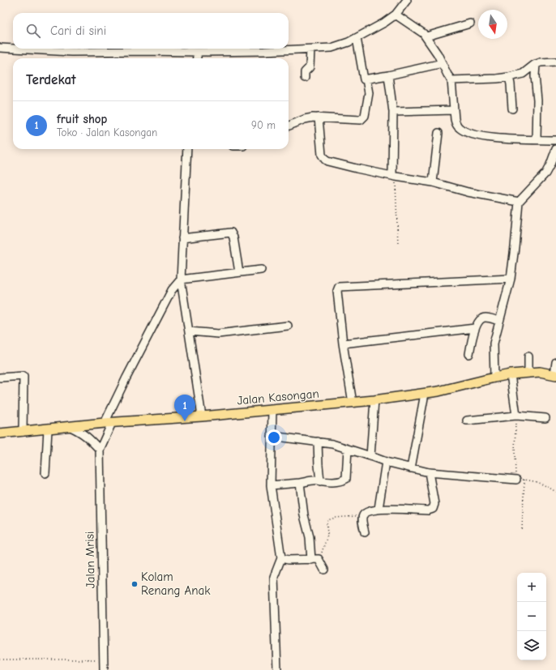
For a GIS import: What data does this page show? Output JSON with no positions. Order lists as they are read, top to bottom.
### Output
{
  "streets": {
    "main road": ["Jalan Kasongan"],
    "street": ["Jalan Mrisi"]
  },
  "places": ["Kolam Renang Anak"],
  "north": "bottom",
  "page": {
    "search": "Cari di sini",
    "heading": "Terdekat",
    "list": [
      {
        "mark": "1",
        "name": "fruit shop",
        "note": "Toko · Jalan Kasongan",
        "value": "90 m"
      }
    ],
    "pins": "1",
    "map_buttons": ["+", "−"]
  }
}
